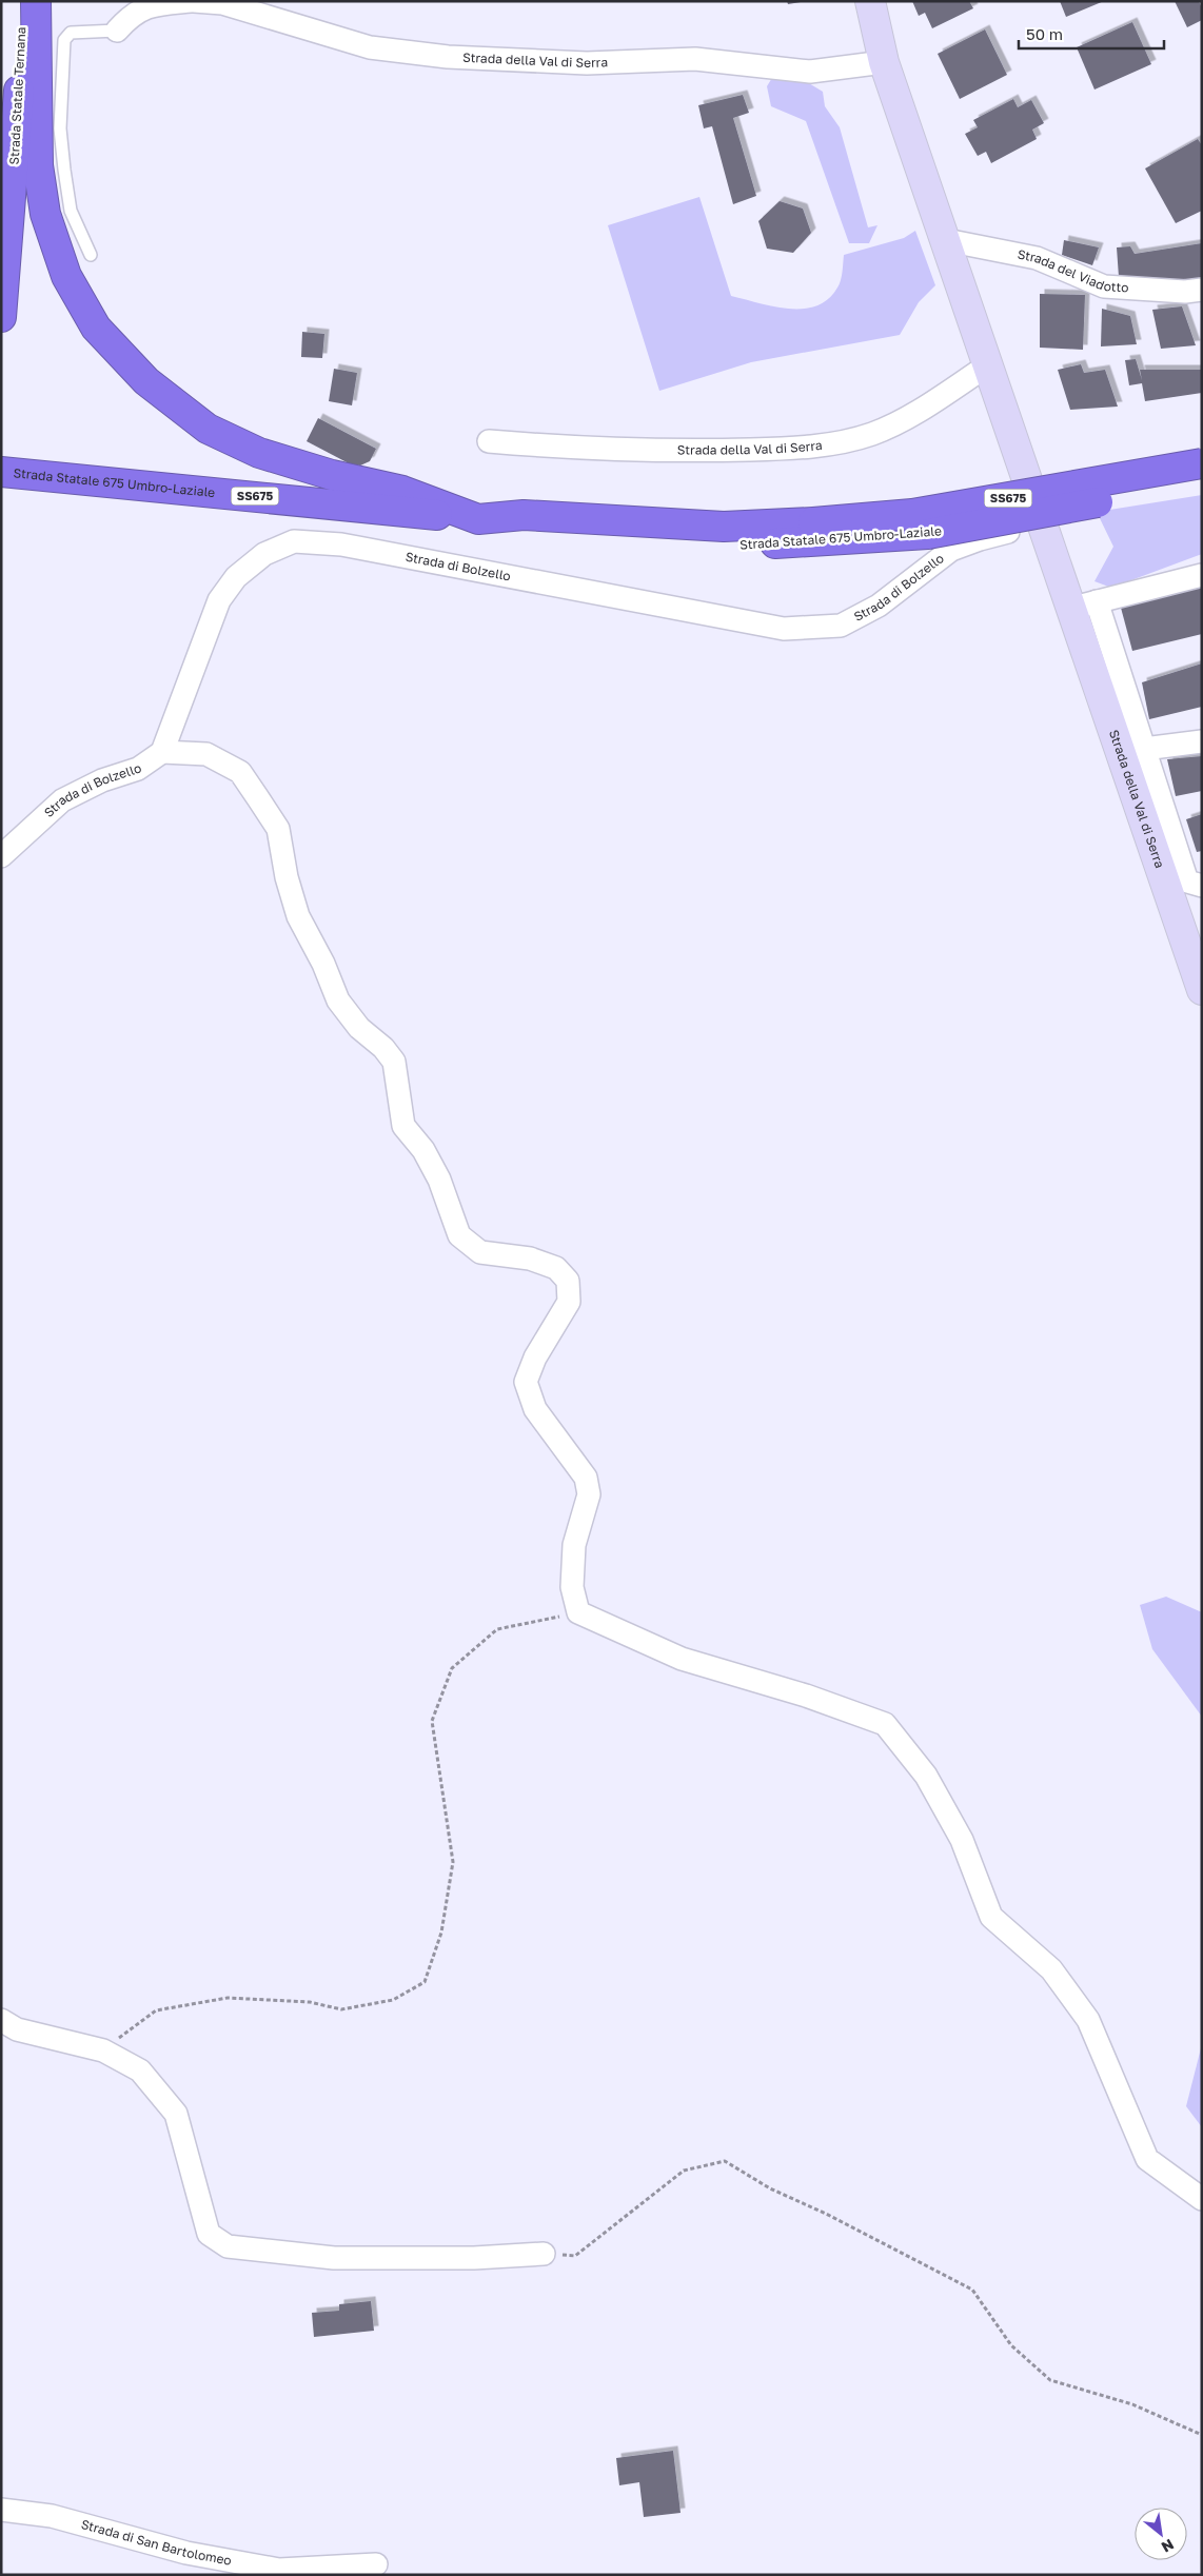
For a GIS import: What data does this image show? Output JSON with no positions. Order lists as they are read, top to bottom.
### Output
{
  "streets": {
    "highway": ["Strada Statale Ternana", "Strada Statale 675 Umbro-Laziale", "SS675"],
    "street": [
      "Strada della Val di Serra",
      "Strada del Viadotto",
      "Strada di Bolzello",
      "Strada di San Bartolomeo"
    ]
  },
  "crossings": [
    ["Strada della Val di Serra", "Strada del Viadotto"],
    ["Strada della Val di Serra", "Strada di Bolzello"]
  ],
  "scale_bar": "50 m",
  "north": "bottom right"
}
